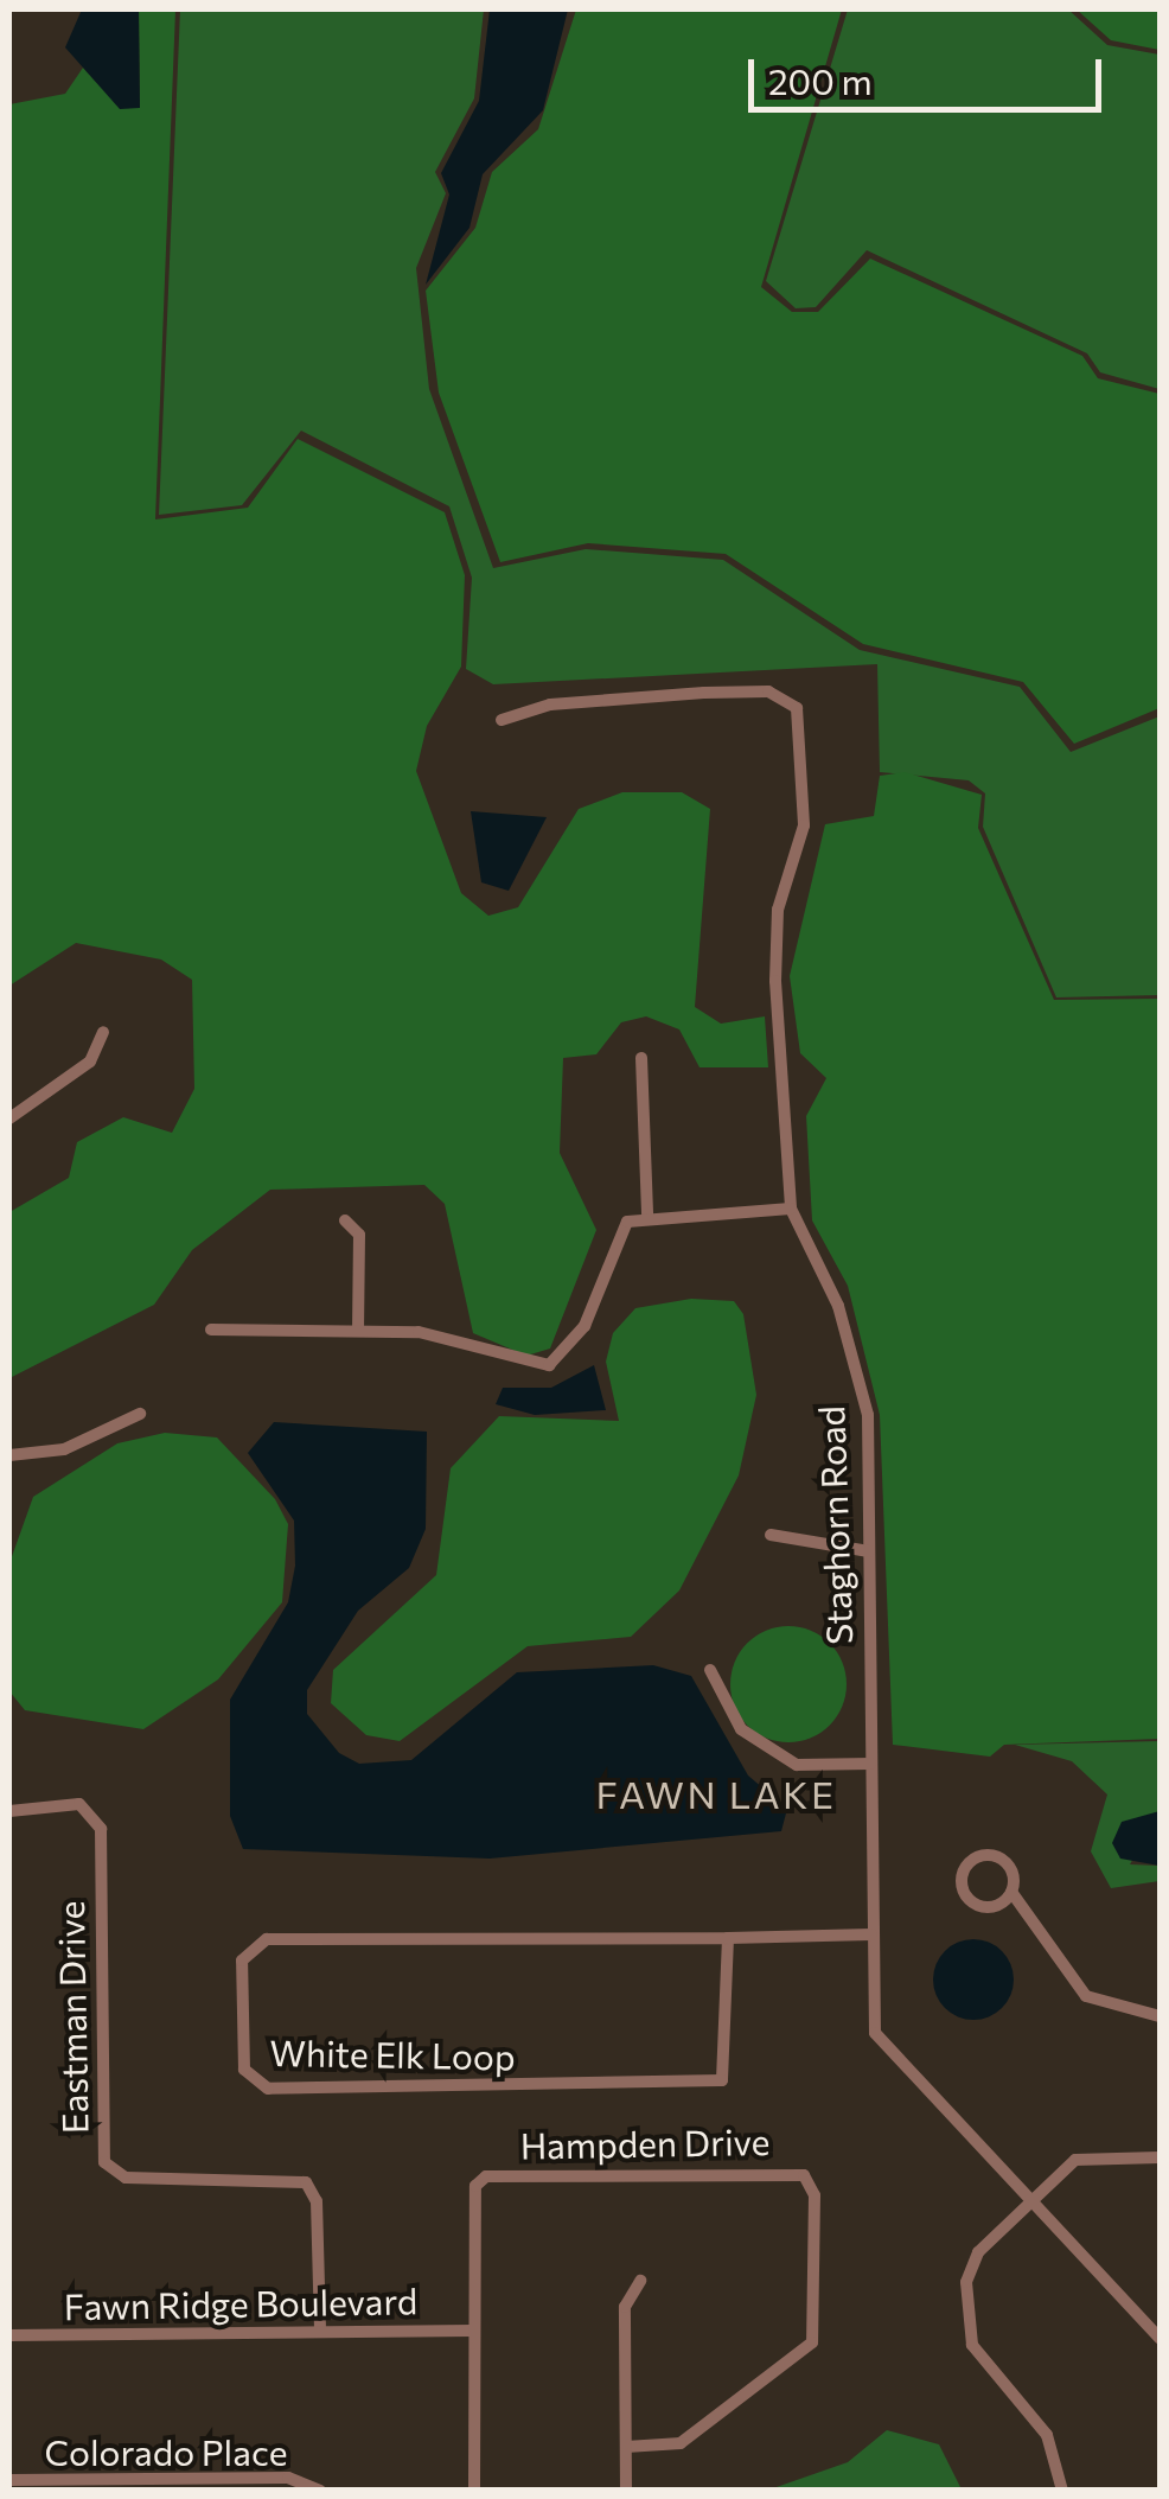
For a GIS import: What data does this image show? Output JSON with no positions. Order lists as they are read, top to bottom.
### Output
{
  "streets": {
    "street": [
      "Staghorn Road",
      "Eastman Drive",
      "White Elk Loop",
      "Hampden Drive",
      "Fawn Ridge Boulevard",
      "Colorado Place"
    ]
  },
  "crossings": [
    ["Staghorn Road", "White Elk Loop"],
    ["Eastman Drive", "Fawn Ridge Boulevard"],
    ["Hampden Drive", "Fawn Ridge Boulevard"]
  ],
  "districts": ["FAWN LAKE"],
  "scale_bar": "200 m"
}
